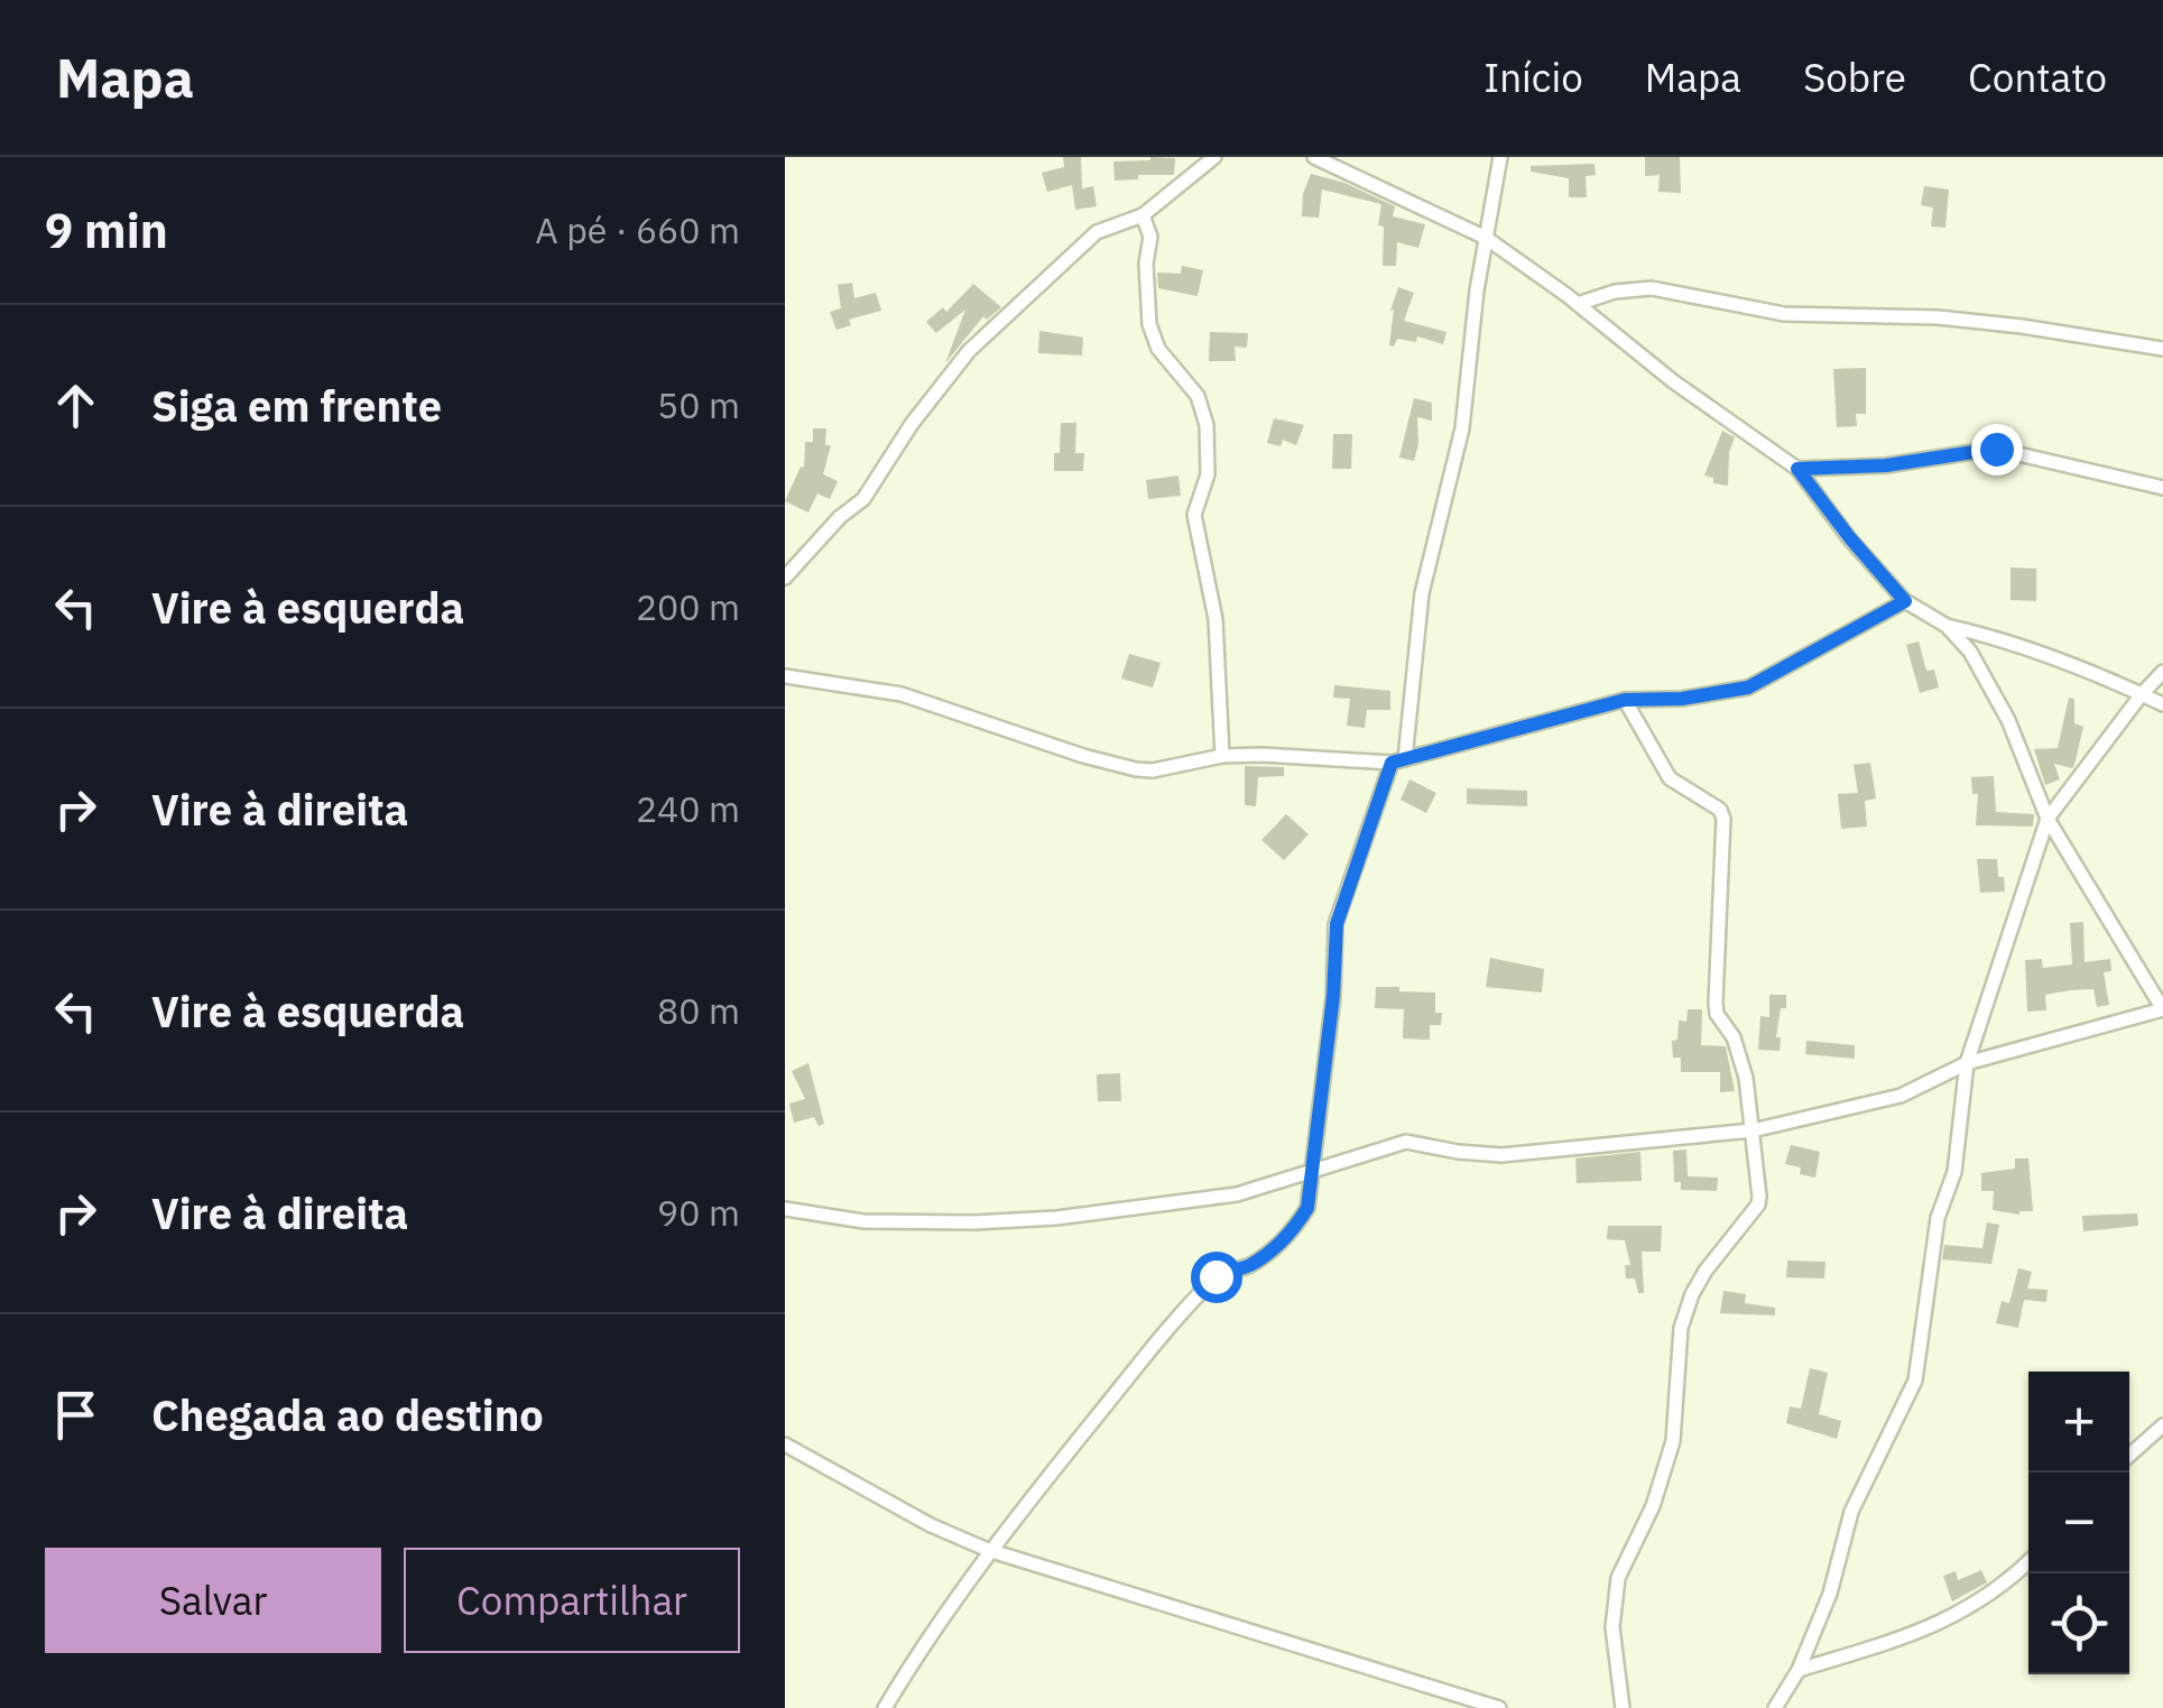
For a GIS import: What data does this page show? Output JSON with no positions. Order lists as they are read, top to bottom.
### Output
{
  "page": {
    "header": "Mapa",
    "nav": [
      "Início",
      "Mapa",
      "Sobre",
      "Contato"
    ],
    "heading": ["9 min", "A pé · 660 m"],
    "list": [
      ["Siga em frente", "50 m"],
      ["Vire à esquerda", "200 m"],
      ["Vire à direita", "240 m"],
      ["Vire à esquerda", "80 m"],
      ["Vire à direita", "90 m"],
      "Chegada ao destino"
    ],
    "map_buttons": ["+", "−"],
    "buttons": ["Salvar", "Compartilhar"]
  }
}
